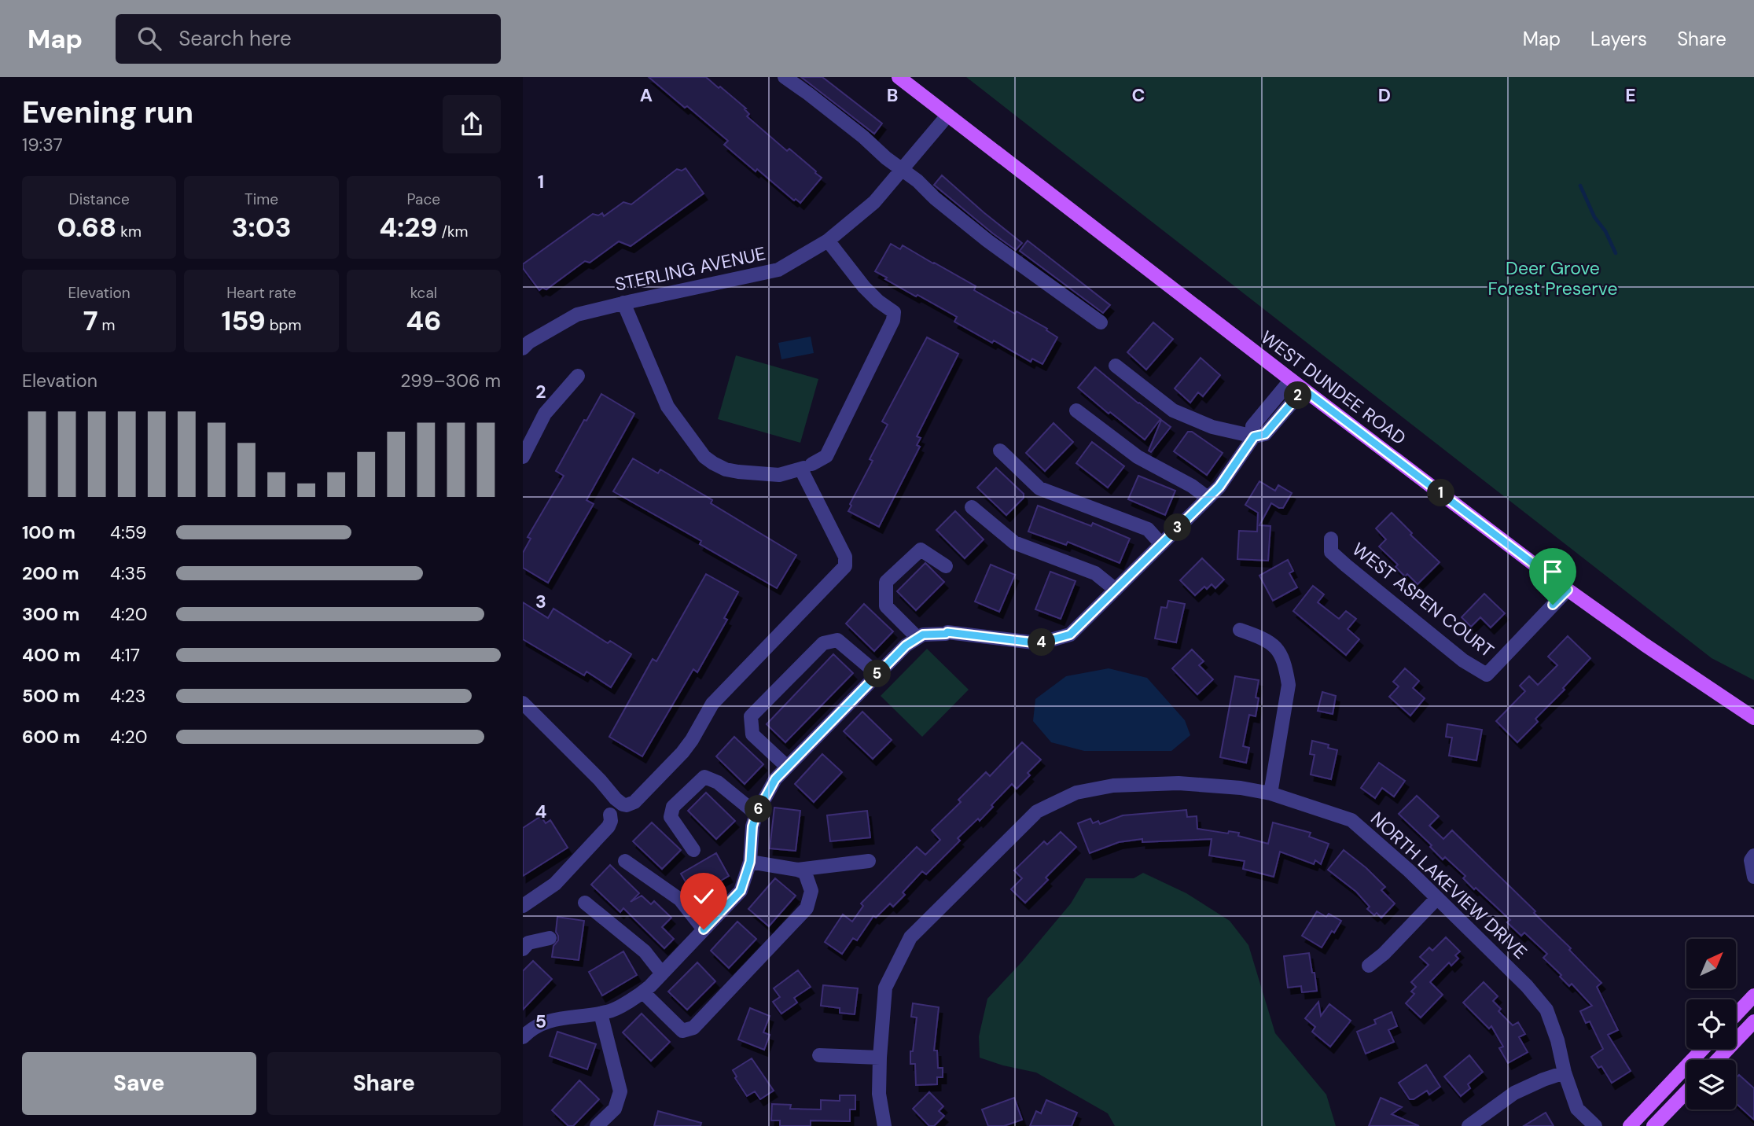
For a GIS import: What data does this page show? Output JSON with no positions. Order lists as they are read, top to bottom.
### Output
{
  "streets": {
    "main road": ["WEST DUNDEE ROAD"],
    "street": ["STERLING AVENUE", "WEST ASPEN COURT", "NORTH LAKEVIEW DRIVE"]
  },
  "crossings": [
    ["STERLING AVENUE", "WEST DUNDEE ROAD"],
    ["WEST DUNDEE ROAD", "WEST ASPEN COURT"]
  ],
  "parks": ["Deer Grove Forest Preserve"],
  "north": "top right",
  "page": {
    "header": "Map",
    "search": "Search here",
    "nav": ["Map", "Layers", "Share"],
    "heading": ["Evening run", "19:37"],
    "stats": [
      ["Distance", "0.68 km"],
      ["Time", "3:03"],
      ["Pace", "4:29 /km"],
      ["Elevation", "7 m"],
      ["Heart rate", "159 bpm"],
      ["kcal", "46"]
    ],
    "chart": ["Elevation", "299–306 m"],
    "pins": [
      "2",
      "1",
      "3",
      "4",
      "5",
      "6"
    ],
    "list": [
      {
        "name": "100 m",
        "note": "4:59"
      },
      {
        "name": "200 m",
        "note": "4:35"
      },
      {
        "name": "300 m",
        "note": "4:20"
      },
      {
        "name": "400 m",
        "note": "4:17"
      },
      {
        "name": "500 m",
        "note": "4:23"
      },
      {
        "name": "600 m",
        "note": "4:20"
      }
    ],
    "buttons": ["Save", "Share"]
  },
  "grid": {
    "columns": [
      "A",
      "B",
      "C",
      "D",
      "E"
    ],
    "rows": [
      "1",
      "2",
      "3",
      "4",
      "5"
    ]
  }
}
